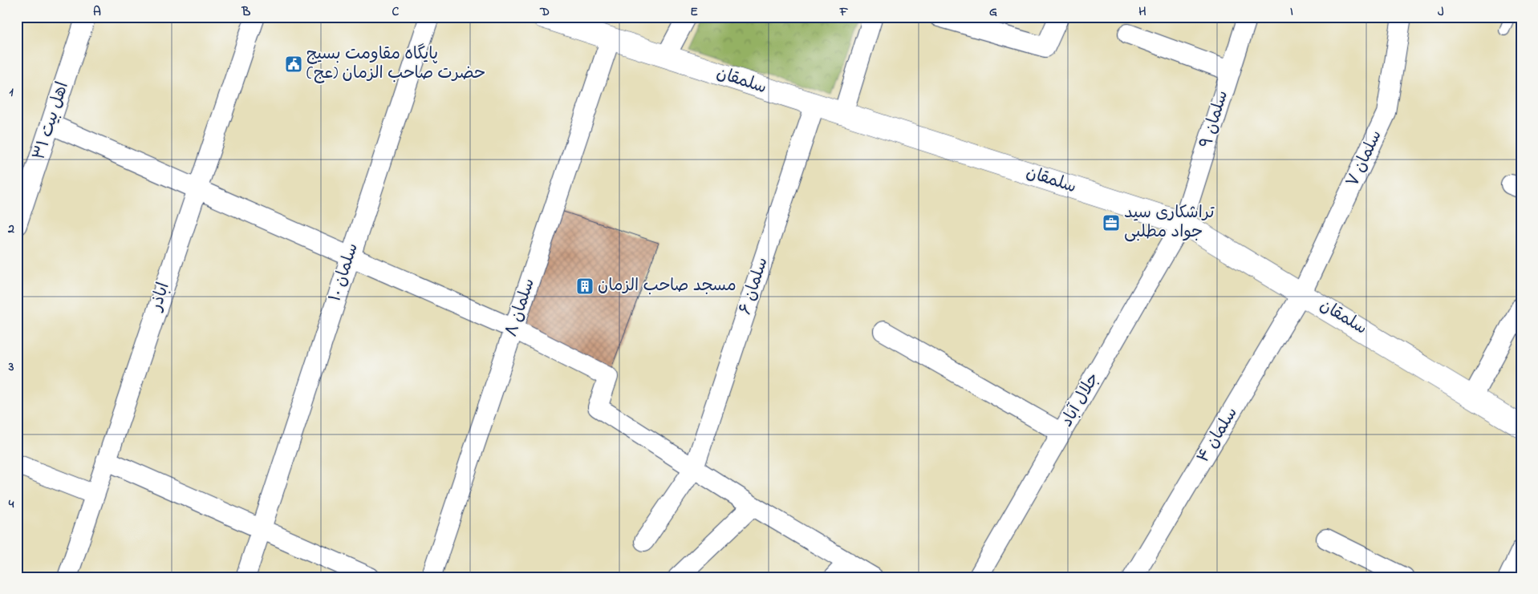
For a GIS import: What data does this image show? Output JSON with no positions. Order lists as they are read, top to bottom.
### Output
{
  "streets": {
    "street": [
      "سلمقان",
      "سلمان ۹",
      "اهل بیت ۳۱",
      "سلمان ۷",
      "سلمان ۱۰",
      "سلمان ۶",
      "اباذر",
      "سلمان ۸",
      "جلال آباد",
      "سلمان ۴"
    ]
  },
  "crossings": [
    ["سلمقان", "سلمان ۹"],
    ["سلمقان", "سلمان ۷"],
    ["سلمقان", "سلمان ۶"],
    ["سلمقان", "سلمان ۸"],
    ["سلمقان", "جلال آباد"],
    ["سلمقان", "سلمان ۴"],
    ["سلمان ۹", "جلال آباد"],
    ["سلمان ۷", "سلمان ۴"]
  ],
  "places": {
    "public building": ["پایگاه مقاومت بسیج حضرت صاحب الزمان (عج)"],
    "office": ["تراشکاری سید جواد مطلبی"],
    "building": ["مسجد صاحب الزمان"]
  },
  "grid": {
    "columns": [
      "A",
      "B",
      "C",
      "D",
      "E",
      "F",
      "G",
      "H",
      "I",
      "J"
    ],
    "rows": [
      "1",
      "2",
      "3",
      "4"
    ]
  }
}
